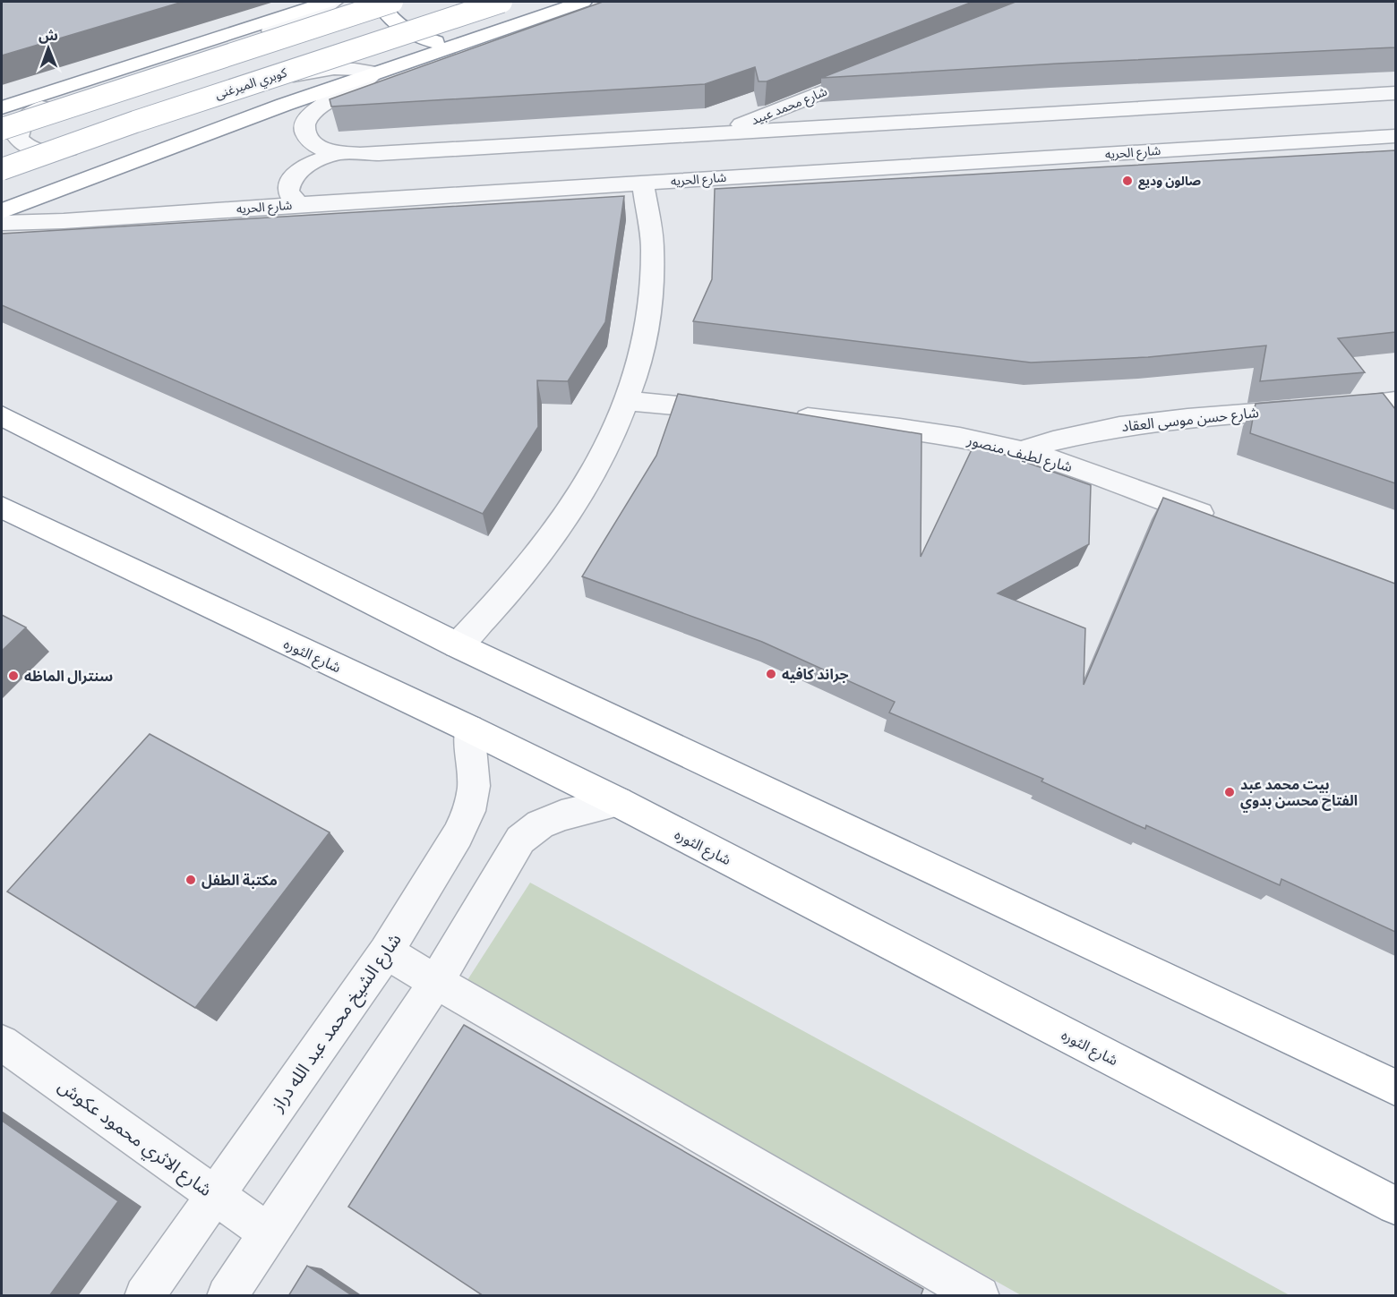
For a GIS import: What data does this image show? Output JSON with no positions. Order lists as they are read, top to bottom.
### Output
{
  "streets": {
    "main road": ["كوبري الميرغنى", "شارع الثوره"],
    "street": [
      "شارع محمد عبيد",
      "شارع الحريه",
      "شارع حسن موسى العقاد",
      "شارع لطيف منصور",
      "شارع الشيخ محمد عبد الله دراز",
      "شارع الاثري محمود عكوش"
    ]
  },
  "crossings": [
    ["شارع حسن موسى العقاد", "شارع لطيف منصور"],
    ["شارع الثوره", "شارع الشيخ محمد عبد الله دراز"],
    ["شارع الشيخ محمد عبد الله دراز", "شارع الاثري محمود عكوش"]
  ],
  "places": [
    "صالون وديع",
    "جراند كافيه",
    "سنترال الماظه",
    "بيت محمد عبد الفتاح محسن بدوي",
    "مكتبة الطفل"
  ],
  "north": "top"
}
